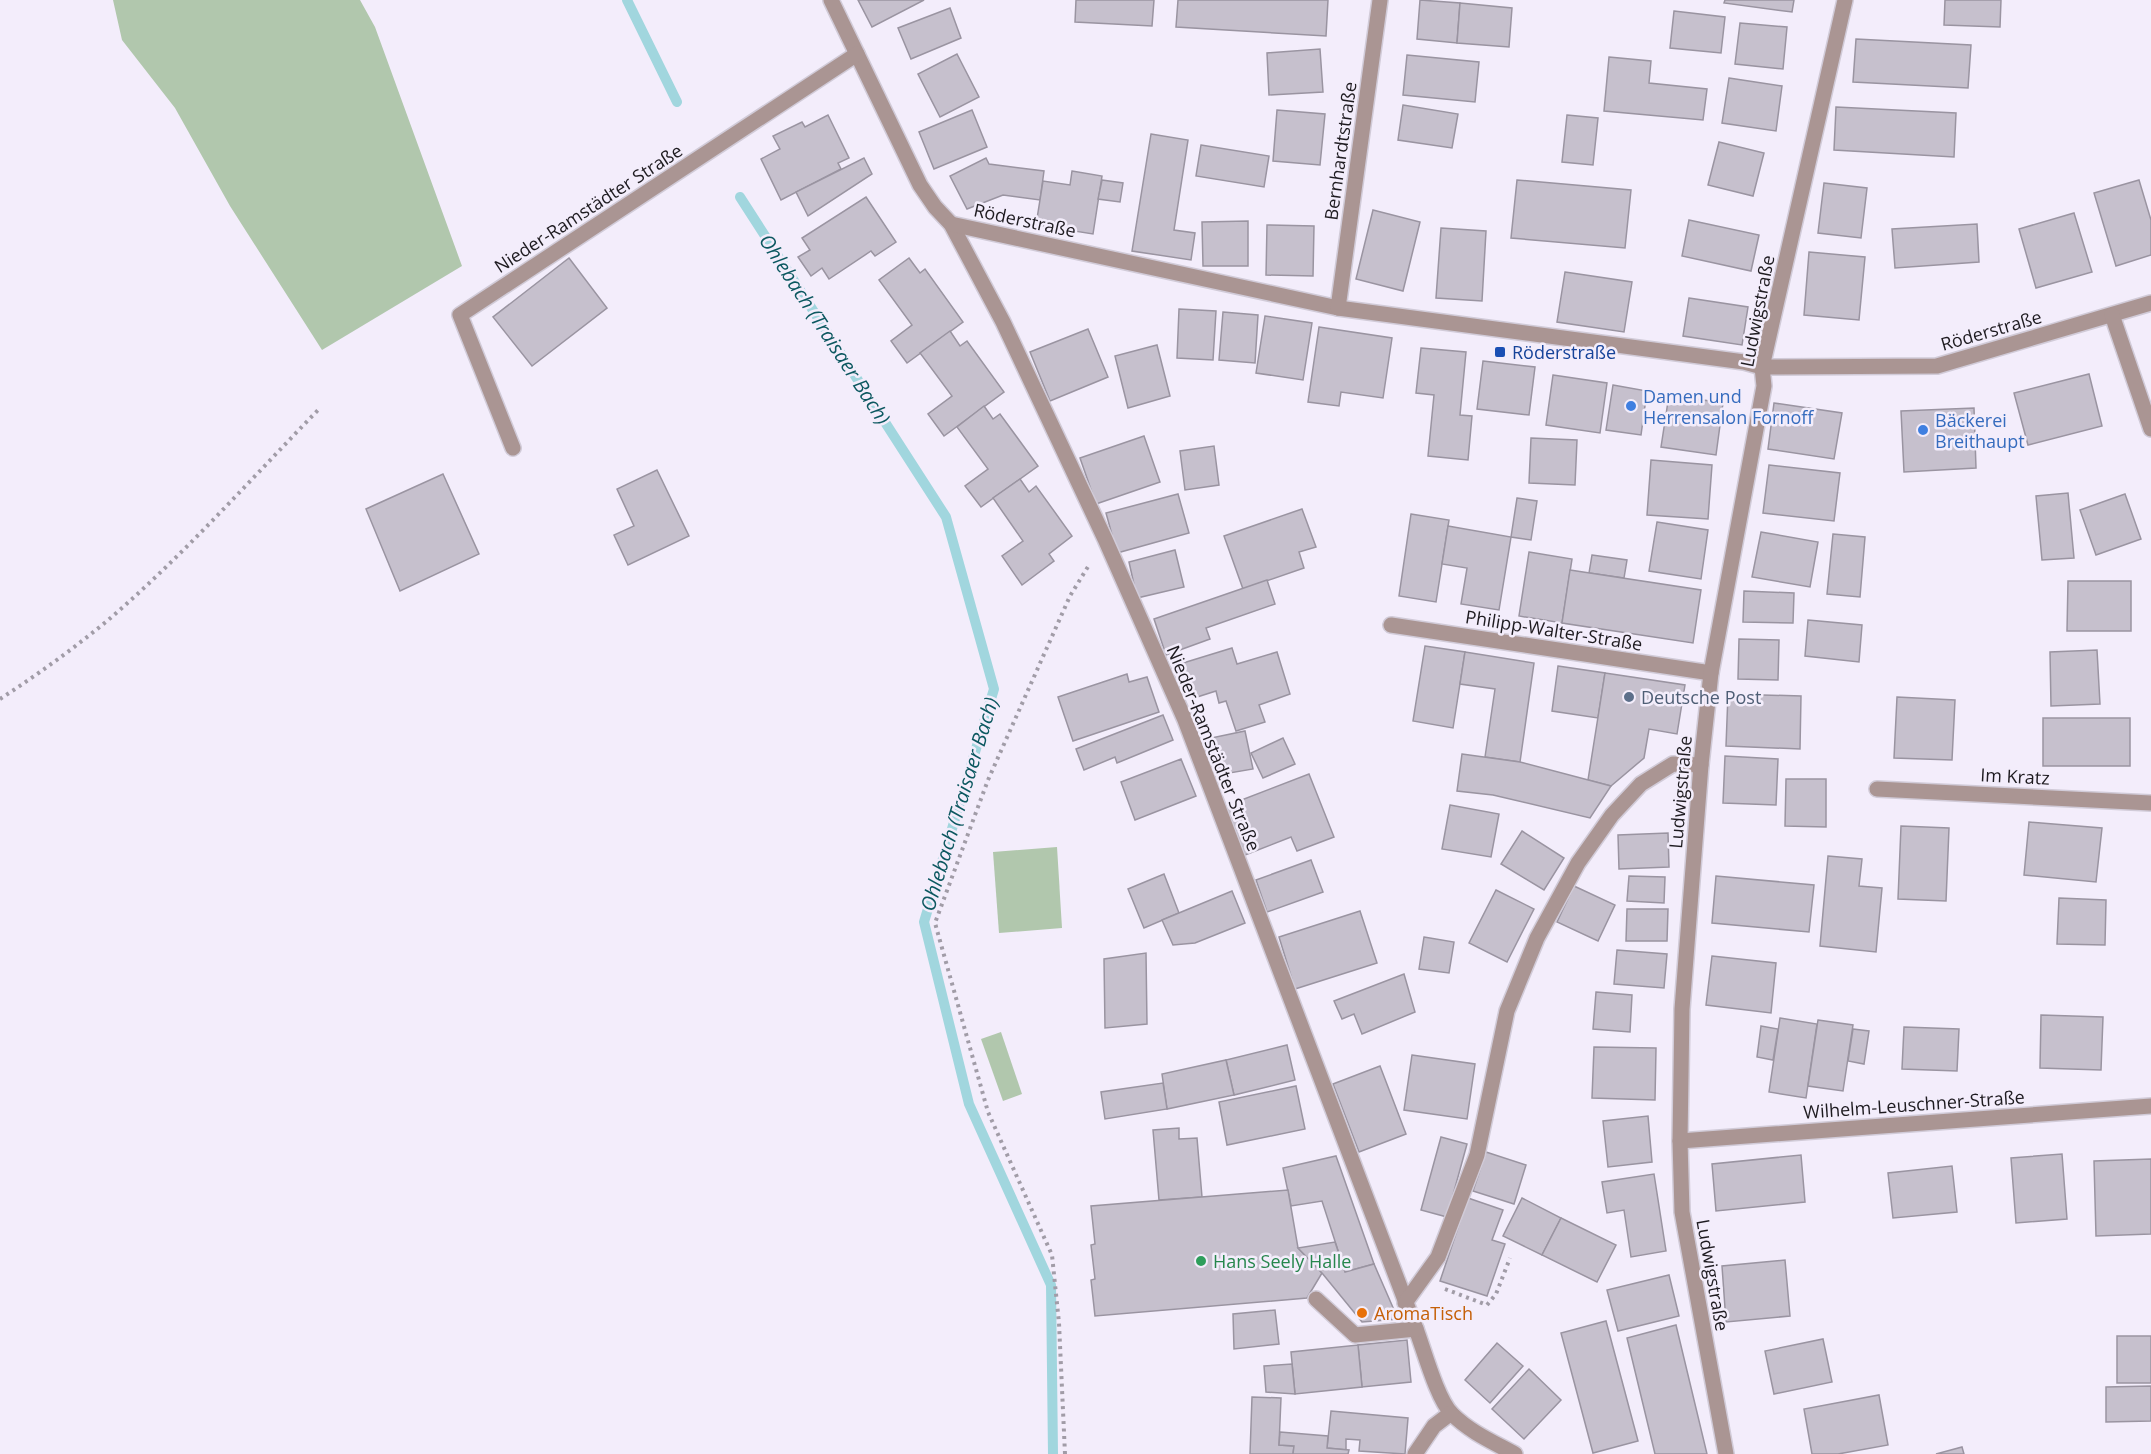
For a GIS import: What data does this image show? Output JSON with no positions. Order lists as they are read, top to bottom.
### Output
{
  "streets": {
    "street": [
      "Bernhardtstraße",
      "Nieder-Ramstädter Straße",
      "Röderstraße",
      "Ludwigstraße",
      "Philipp-Walter-Straße",
      "Im Kratz",
      "Wilhelm-Leuschner-Straße"
    ]
  },
  "crossings": [
    ["Bernhardtstraße", "Röderstraße"],
    ["Nieder-Ramstädter Straße", "Röderstraße"],
    ["Röderstraße", "Ludwigstraße"],
    ["Ludwigstraße", "Philipp-Walter-Straße"],
    ["Ludwigstraße", "Wilhelm-Leuschner-Straße"]
  ],
  "water": ["Ohlebach (Traisaer Bach)"],
  "places": {
    "transit": ["Röderstraße"],
    "other": [
      "Damen und Herrensalon Fornoff",
      "Bäckerei Breithaupt",
      "Deutsche Post",
      "Hans Seely Halle",
      "AromaTisch"
    ]
  }
}
